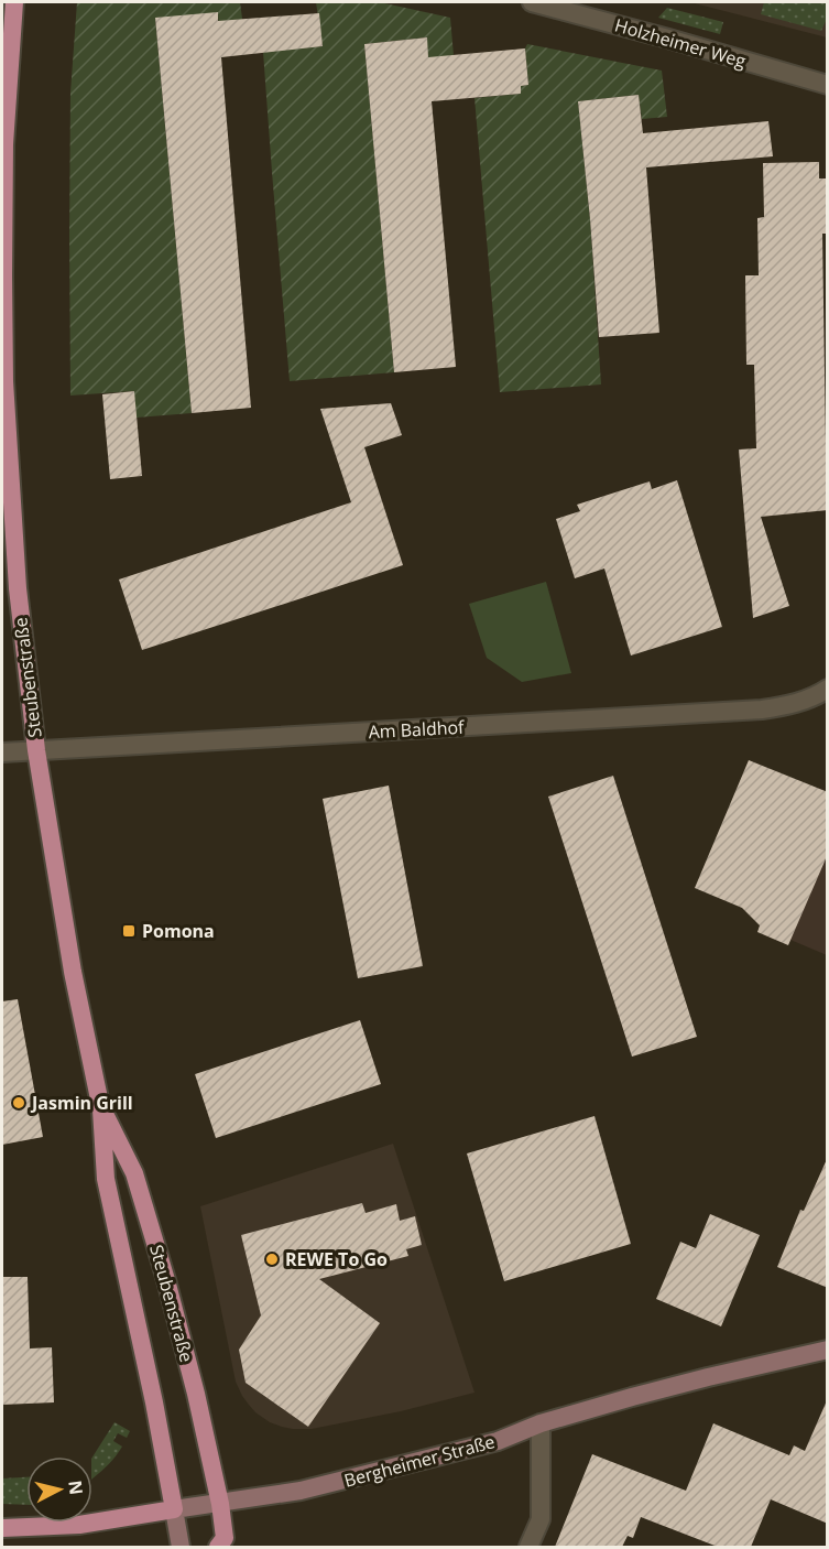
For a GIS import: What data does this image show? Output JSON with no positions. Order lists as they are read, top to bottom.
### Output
{
  "streets": {
    "main road": ["Steubenstraße", "Bergheimer Straße"],
    "street": ["Holzheimer Weg", "Am Baldhof"]
  },
  "crossings": [
    ["Steubenstraße", "Am Baldhof"],
    ["Steubenstraße", "Bergheimer Straße"]
  ],
  "places": {
    "transit": ["Pomona"],
    "other": ["Jasmin Grill", "REWE To Go"]
  },
  "north": "right"
}
